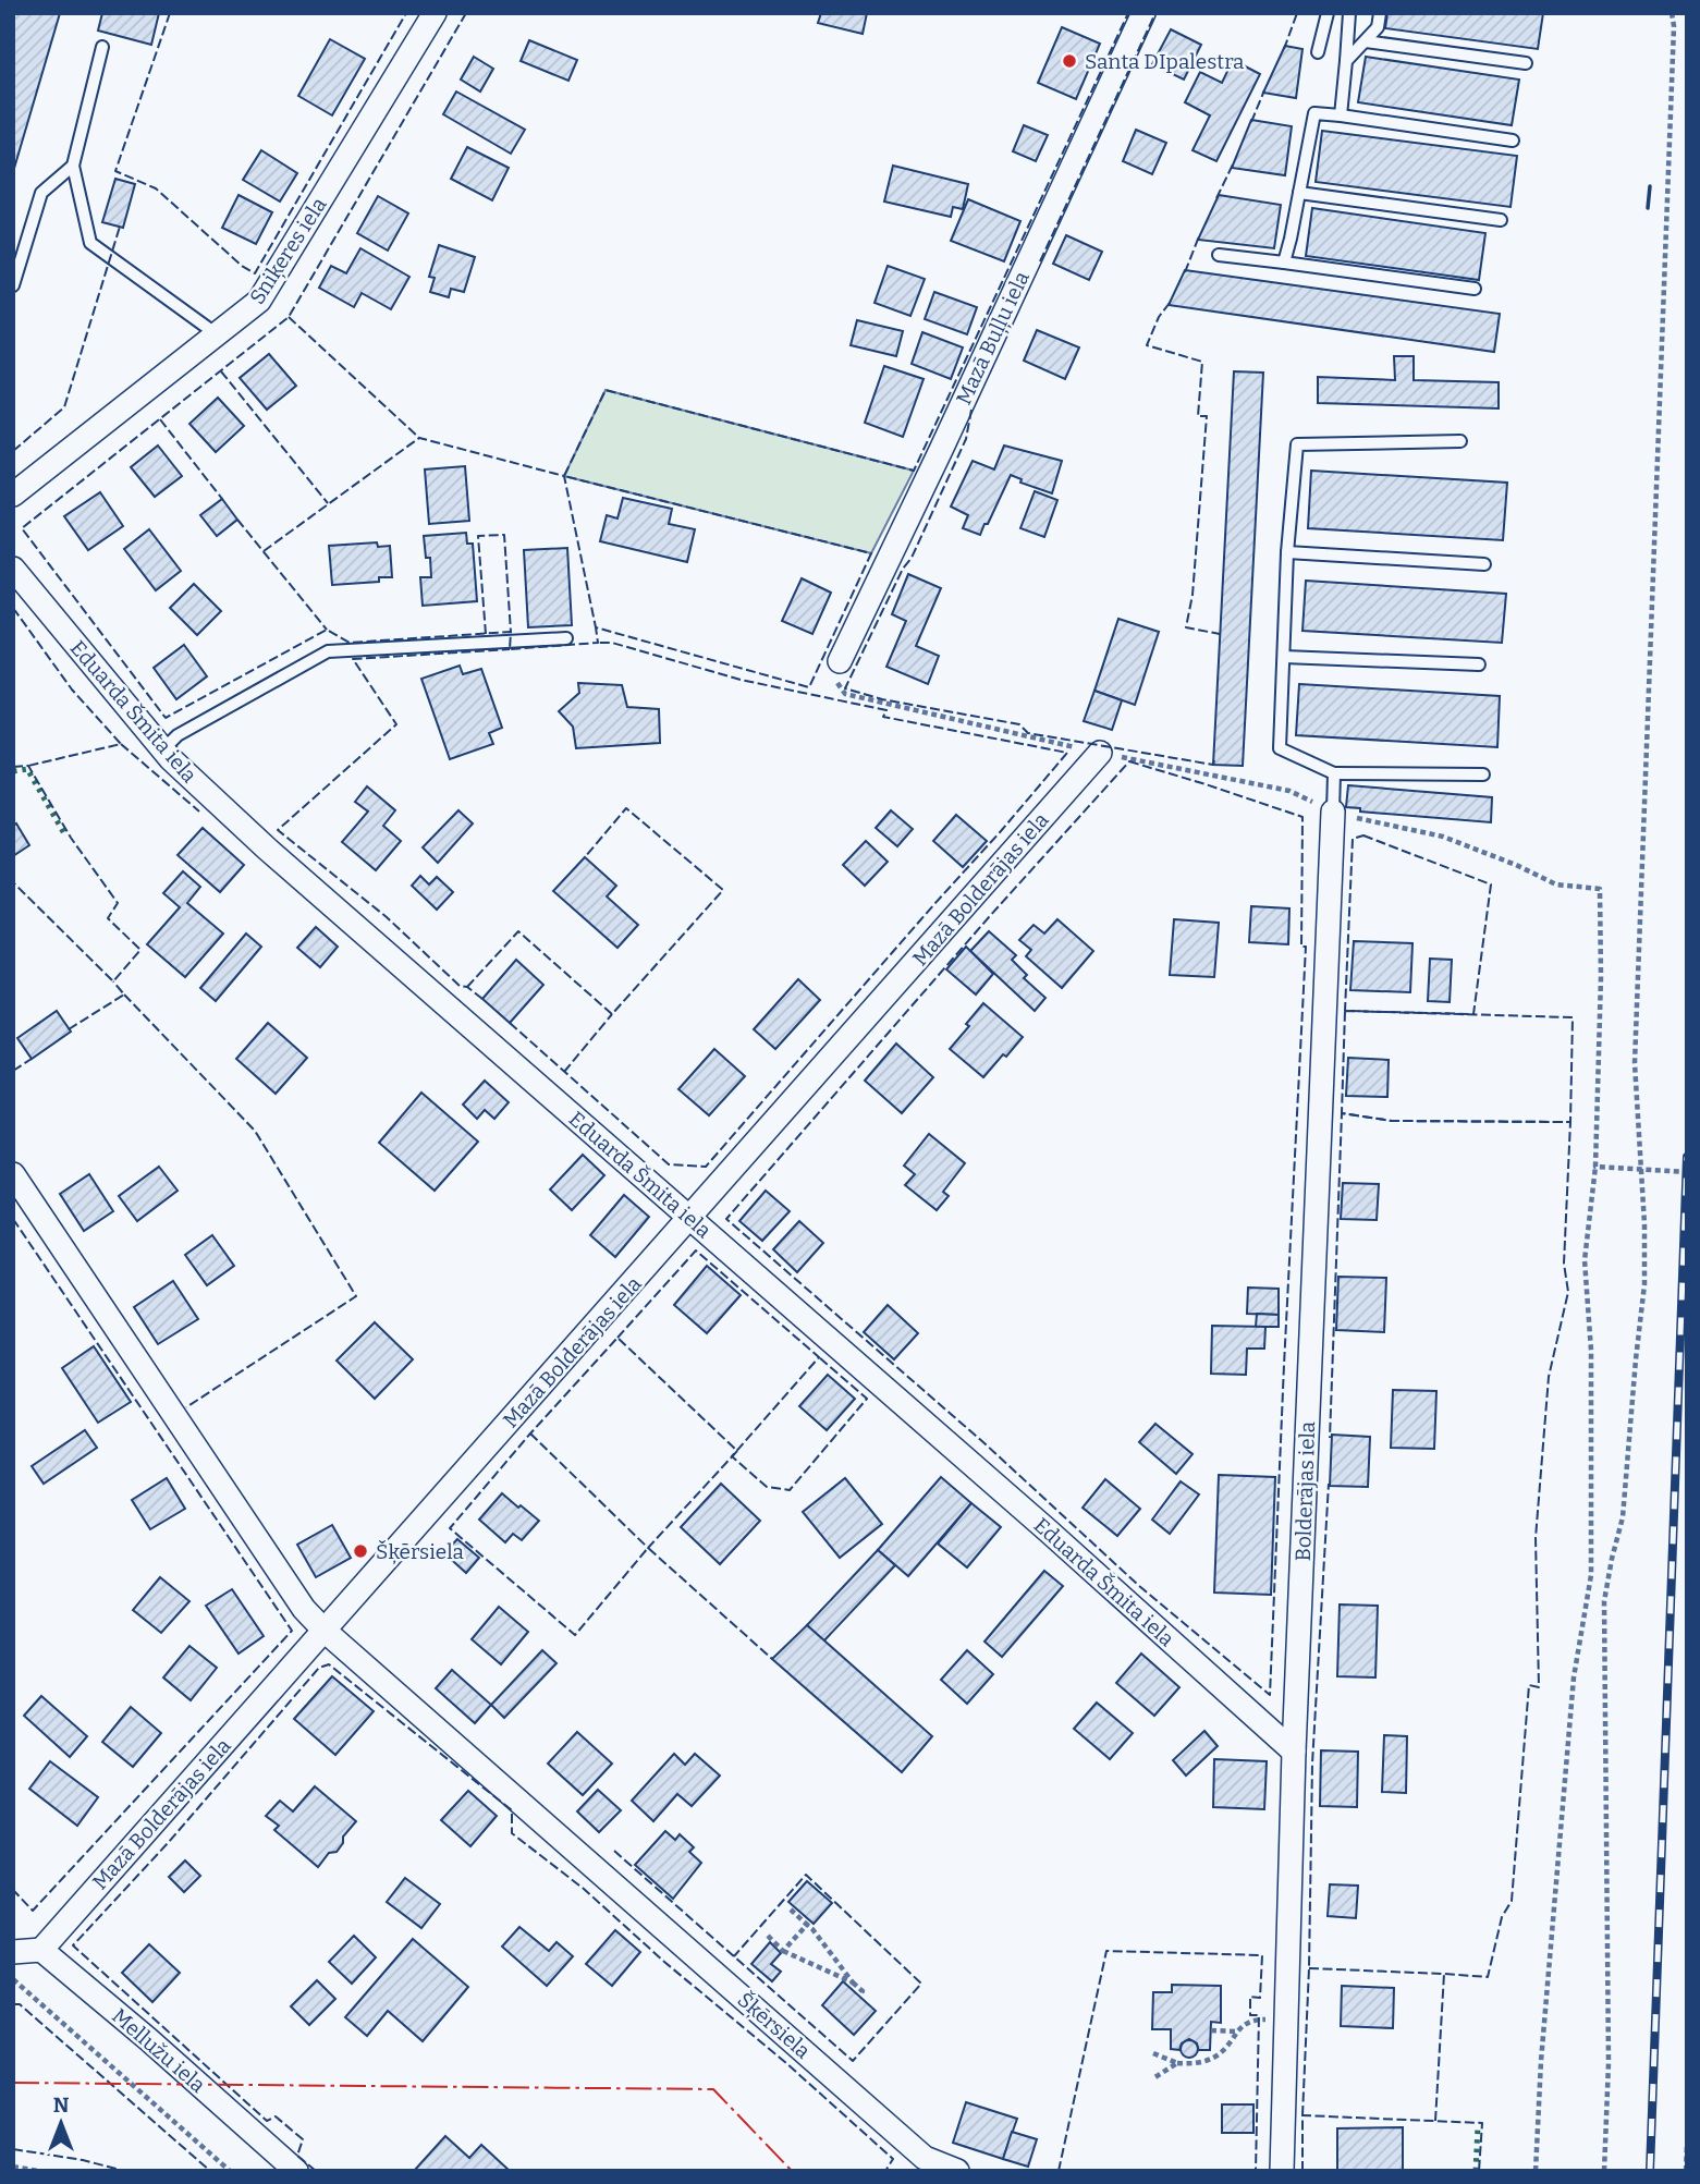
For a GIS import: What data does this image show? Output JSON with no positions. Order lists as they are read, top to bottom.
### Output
{
  "streets": {
    "street": [
      "Sniķeres iela",
      "Mazā Buļļu iela",
      "Eduarda Šmita iela",
      "Mazā Bolderājas iela",
      "Bolderājas iela",
      "Šķērsiela",
      "Mellužu iela"
    ]
  },
  "crossings": [
    ["Eduarda Šmita iela", "Mazā Bolderājas iela"],
    ["Eduarda Šmita iela", "Bolderājas iela"],
    ["Mazā Bolderājas iela", "Šķērsiela"],
    ["Mazā Bolderājas iela", "Mellužu iela"]
  ],
  "places": ["Santa DIpalestra", "Šķērsiela"],
  "north": "top"
}
